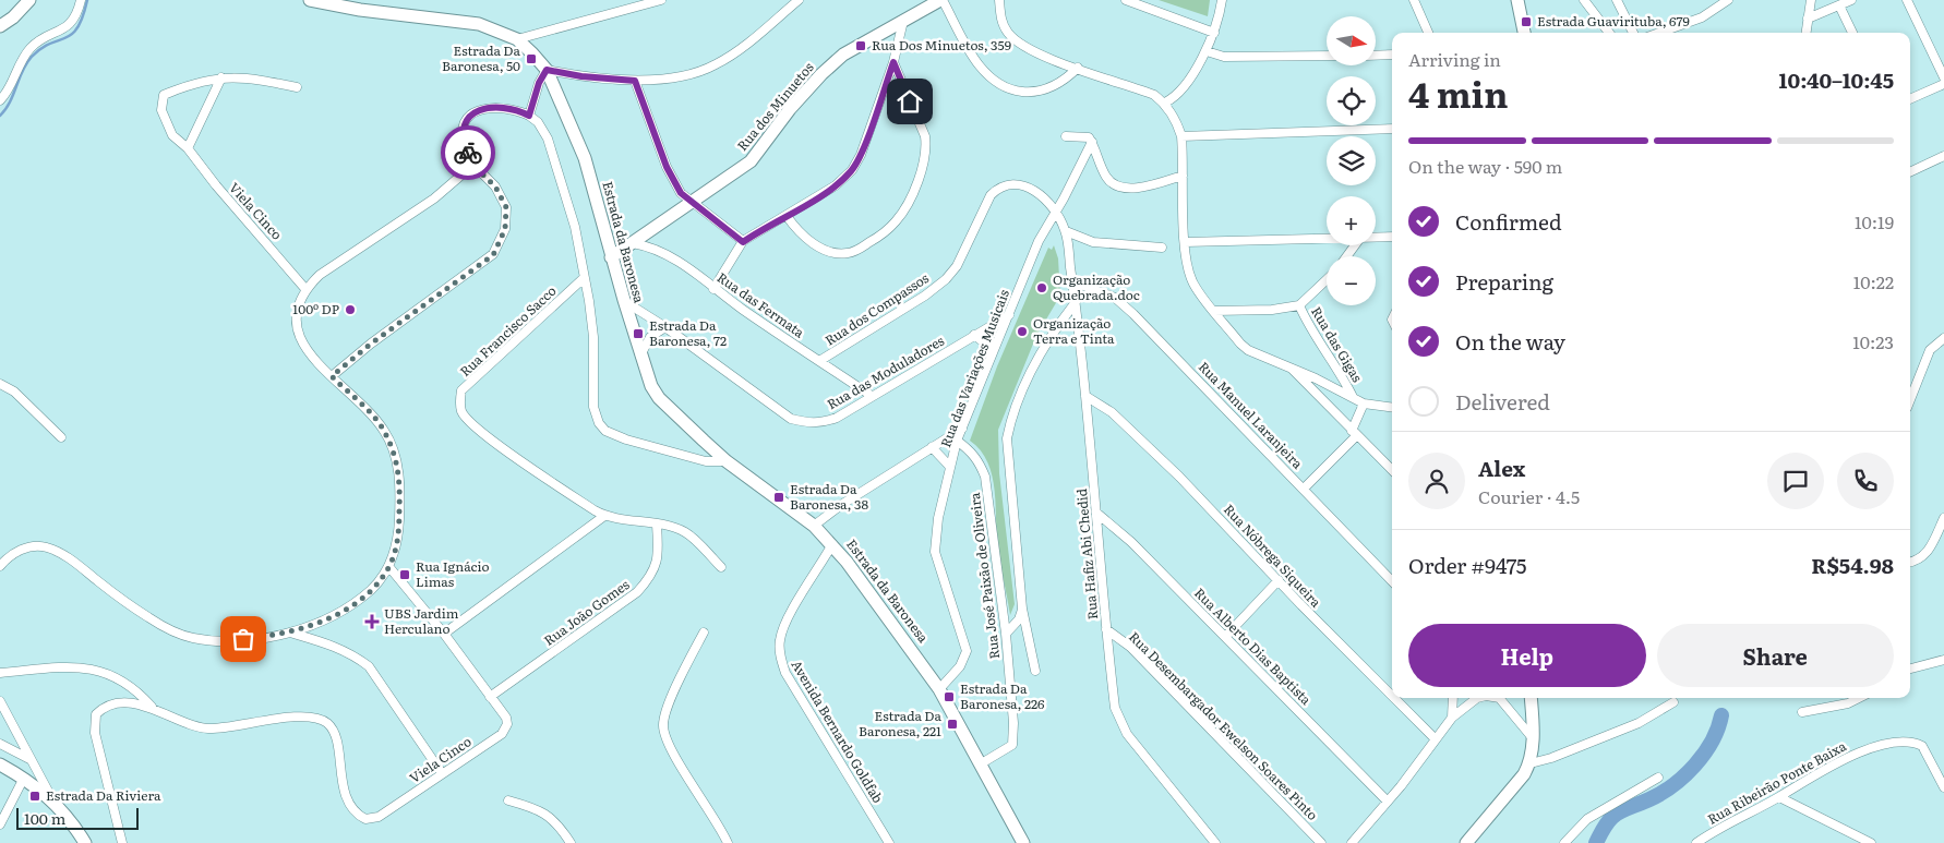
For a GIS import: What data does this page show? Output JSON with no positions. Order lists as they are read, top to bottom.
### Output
{
  "streets": {
    "main road": ["Rua dos Minuetos", "Estrada da Baronesa"],
    "street": [
      "Viela Cinco",
      "Rua das Fermata",
      "Rua dos Compassos",
      "Rua Francisco Sacco",
      "Rua das Gigas",
      "Rua das Variações Musicais",
      "Rua das Moduladores",
      "Rua Manuel Laranjeira",
      "Rua Hafiz Abi Chedid",
      "Rua Nóbrega Siqueira",
      "Rua José Paixão de Oliveira",
      "Rua João Gomes",
      "Rua Alberto Dias Baptista",
      "Rua Desembargador Ewelson Soares Pinto",
      "Avenida Bernardo Goldfab",
      "Rua Ribeirão Ponte Baixa"
    ]
  },
  "crossings": [
    ["Rua dos Minuetos", "Estrada da Baronesa"],
    ["Rua dos Minuetos", "Rua das Fermata"],
    ["Viela Cinco", "Rua João Gomes"],
    ["Estrada da Baronesa", "Rua das Variações Musicais"],
    ["Estrada da Baronesa", "Rua das Moduladores"],
    ["Estrada da Baronesa", "Rua José Paixão de Oliveira"],
    ["Estrada da Baronesa", "Avenida Bernardo Goldfab"],
    ["Rua das Fermata", "Rua dos Compassos"],
    ["Rua das Fermata", "Rua das Moduladores"],
    ["Rua dos Compassos", "Rua das Variações Musicais"],
    ["Rua dos Compassos", "Rua Hafiz Abi Chedid"],
    ["Rua Francisco Sacco", "Rua João Gomes"],
    ["Rua das Variações Musicais", "Rua das Moduladores"],
    ["Rua das Variações Musicais", "Rua José Paixão de Oliveira"],
    ["Rua Manuel Laranjeira", "Rua Hafiz Abi Chedid"],
    ["Rua Hafiz Abi Chedid", "Rua Nóbrega Siqueira"],
    ["Rua Hafiz Abi Chedid", "Rua Alberto Dias Baptista"],
    ["Rua Hafiz Abi Chedid", "Rua Desembargador Ewelson Soares Pinto"]
  ],
  "places": {
    "transit": [
      "Estrada Guavirituba, 679",
      "Rua Dos Minuetos, 359",
      "Estrada Da Baronesa, 50",
      "Estrada Da Baronesa, 72",
      "Estrada Da Baronesa, 38",
      "Rua Ignácio Limas",
      "Estrada Da Baronesa, 226",
      "Estrada Da Baronesa, 221",
      "Estrada Da Riviera"
    ],
    "other": ["Organização Quebrada.doc", "100º DP", "Organização Terra e Tinta"],
    "health": ["UBS Jardim Herculano"]
  },
  "scale_bar": "100 m",
  "north": "right",
  "page": {
    "map_buttons": ["+", "−"],
    "heading": ["4 min", "Arriving in", "10:40–10:45"],
    "panel": [
      "Alex",
      "Courier · 4.5",
      "Order #9475",
      "R$54.98"
    ],
    "bar": "On the way · 590 m",
    "list": [
      ["Confirmed", "10:19"],
      ["Preparing", "10:22"],
      ["On the way", "10:23"],
      "Delivered"
    ],
    "buttons": ["Help", "Share"],
    "scale": "100 m"
  }
}
